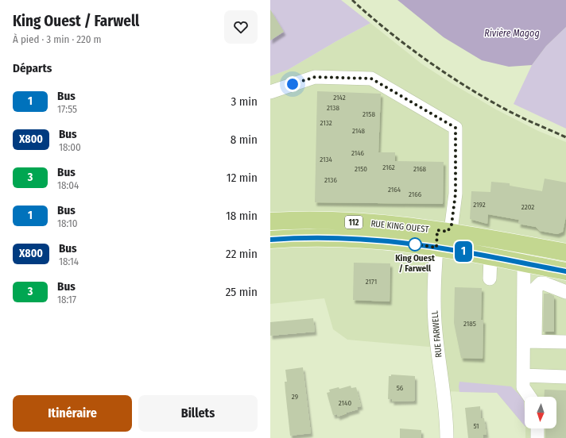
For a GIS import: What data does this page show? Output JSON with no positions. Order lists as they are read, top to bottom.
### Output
{
  "streets": {
    "main road": ["112", "RUE KING OUEST"],
    "street": ["RUE FARWELL"]
  },
  "crossings": [
    ["RUE KING OUEST", "RUE FARWELL"]
  ],
  "water": ["Rivière Magog"],
  "places": ["King Ouest / Farwell"],
  "lines": ["bus line 1"],
  "house_numbers": [
    "2142",
    "2138",
    "2158",
    "2132",
    "2148",
    "2146",
    "2134",
    "2162",
    "2150",
    "2168",
    "2136",
    "2164",
    "2166",
    "2192",
    "2202",
    "2171",
    "2185",
    "56",
    "29",
    "2140",
    "51"
  ],
  "north": "bottom",
  "page": {
    "heading": [
      ["King Ouest / Farwell", "À pied · 3 min · 220 m"],
      "Départs"
    ],
    "on_map": "1",
    "list": [
      {
        "mark": "1",
        "name": "Bus",
        "note": "17:55",
        "value": "3 min"
      },
      {
        "mark": "X800",
        "name": "Bus",
        "note": "18:00",
        "value": "8 min"
      },
      {
        "mark": "3",
        "name": "Bus",
        "note": "18:04",
        "value": "12 min"
      },
      {
        "mark": "1",
        "name": "Bus",
        "note": "18:10",
        "value": "18 min"
      },
      {
        "mark": "X800",
        "name": "Bus",
        "note": "18:14",
        "value": "22 min"
      },
      {
        "mark": "3",
        "name": "Bus",
        "note": "18:17",
        "value": "25 min"
      }
    ],
    "buttons": ["Itinéraire", "Billets"]
  }
}
